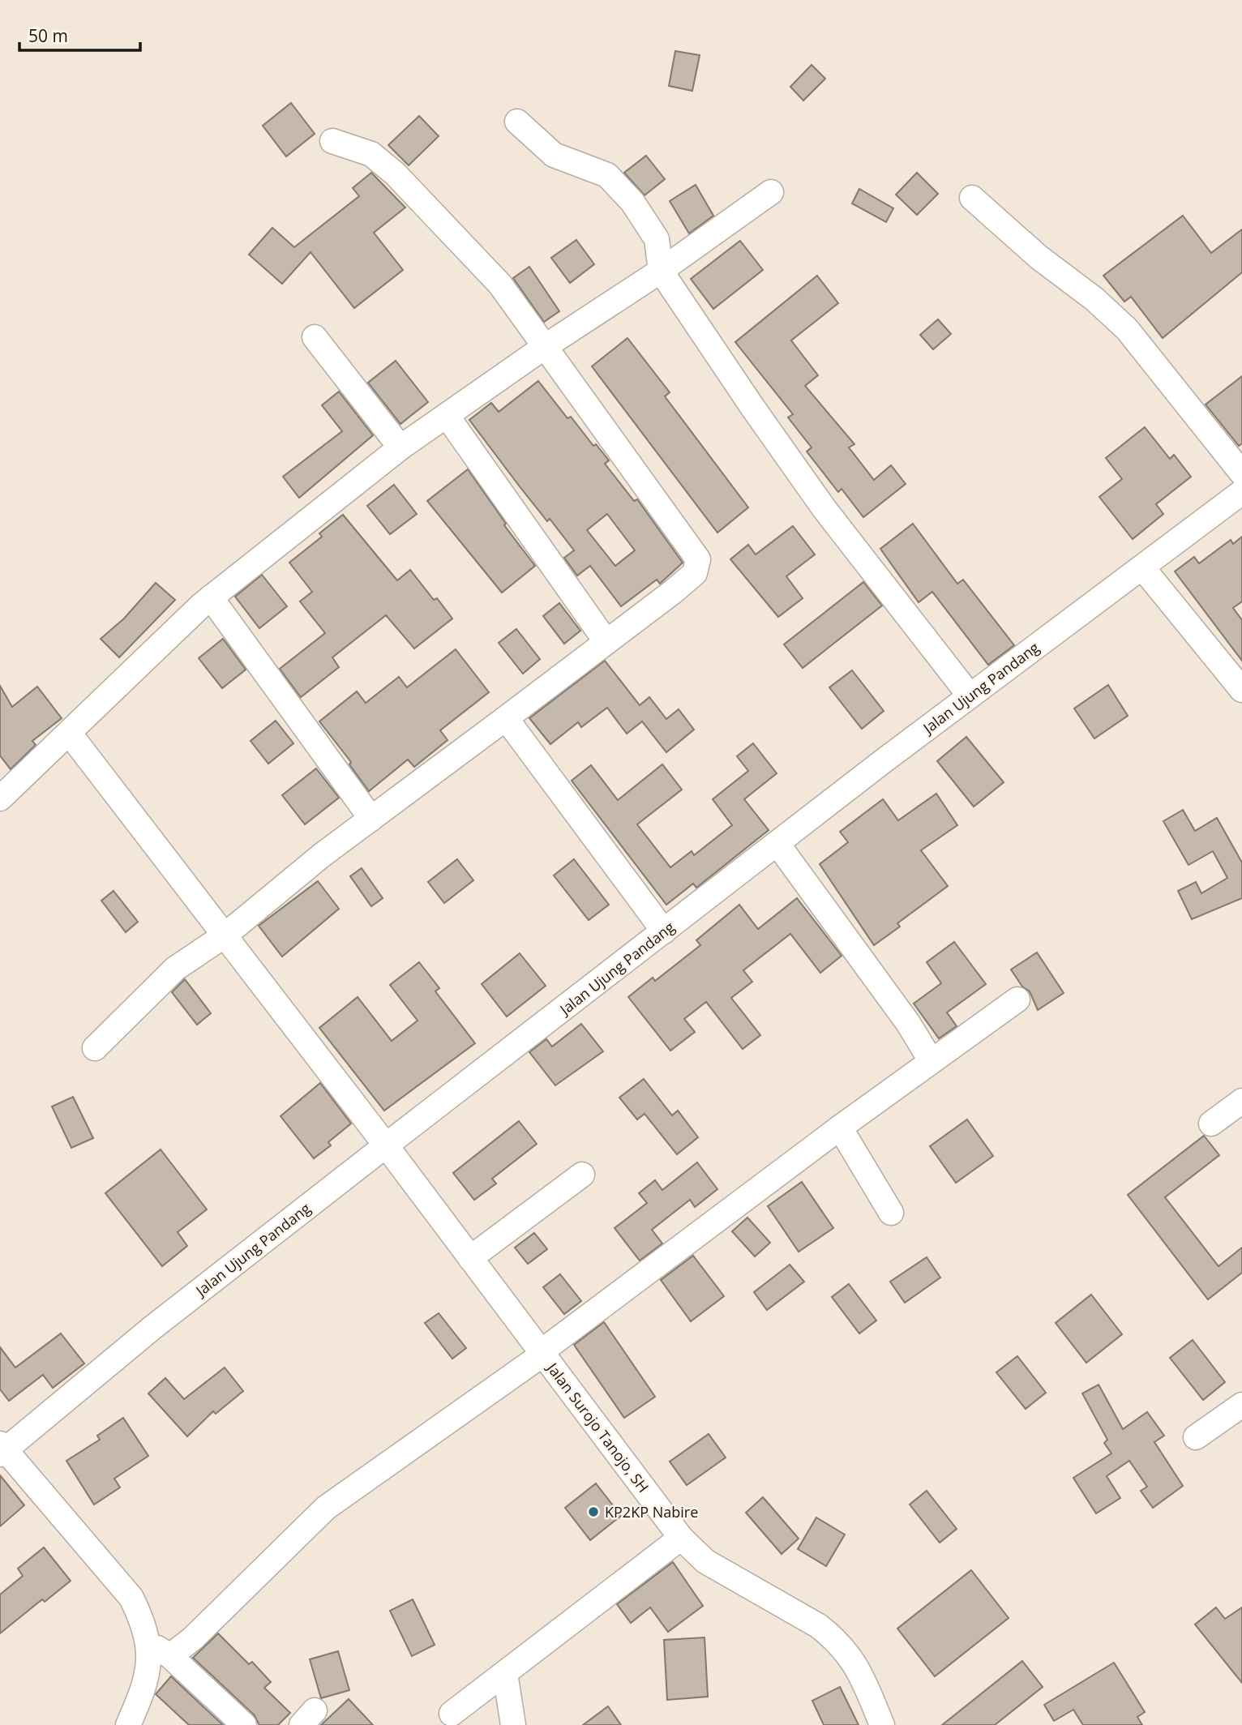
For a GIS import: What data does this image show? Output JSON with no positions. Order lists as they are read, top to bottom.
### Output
{
  "streets": {
    "street": ["Jalan Ujung Pandang", "Jalan Surojo Tanojo, SH"]
  },
  "crossings": [
    ["Jalan Ujung Pandang", "Jalan Surojo Tanojo, SH"]
  ],
  "places": ["KP2KP Nabire"],
  "scale_bar": "50 m"
}
